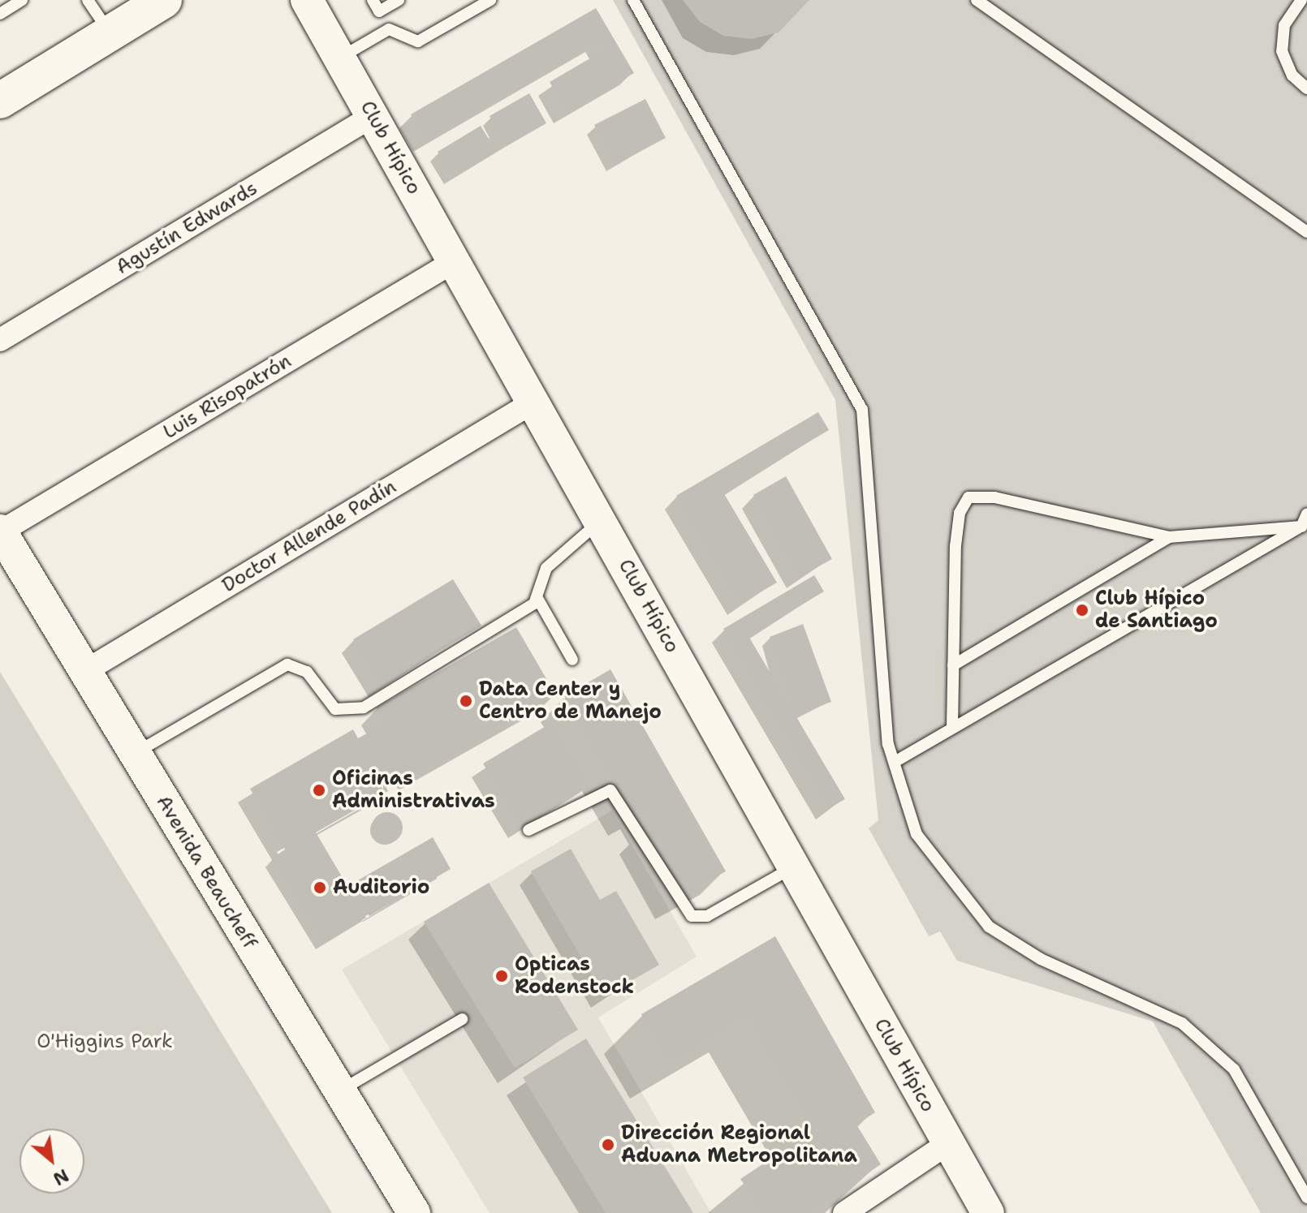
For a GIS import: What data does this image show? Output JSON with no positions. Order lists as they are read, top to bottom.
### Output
{
  "streets": {
    "main road": ["Club Hípico", "Avenida Beaucheff"],
    "street": ["Agustín Edwards", "Luis Risopatrón", "Doctor Allende Padín"]
  },
  "crossings": [
    ["Club Hípico", "Agustín Edwards"],
    ["Club Hípico", "Luis Risopatrón"],
    ["Club Hípico", "Doctor Allende Padín"],
    ["Luis Risopatrón", "Avenida Beaucheff"],
    ["Doctor Allende Padín", "Avenida Beaucheff"]
  ],
  "parks": ["O'Higgins Park"],
  "places": [
    "Club Hípico de Santiago",
    "Data Center y Centro de Manejo",
    "Oficinas Administrativas",
    "Auditorio",
    "Opticas Rodenstock",
    "Dirección Regional Aduana Metropolitana"
  ],
  "north": "bottom right"
}
